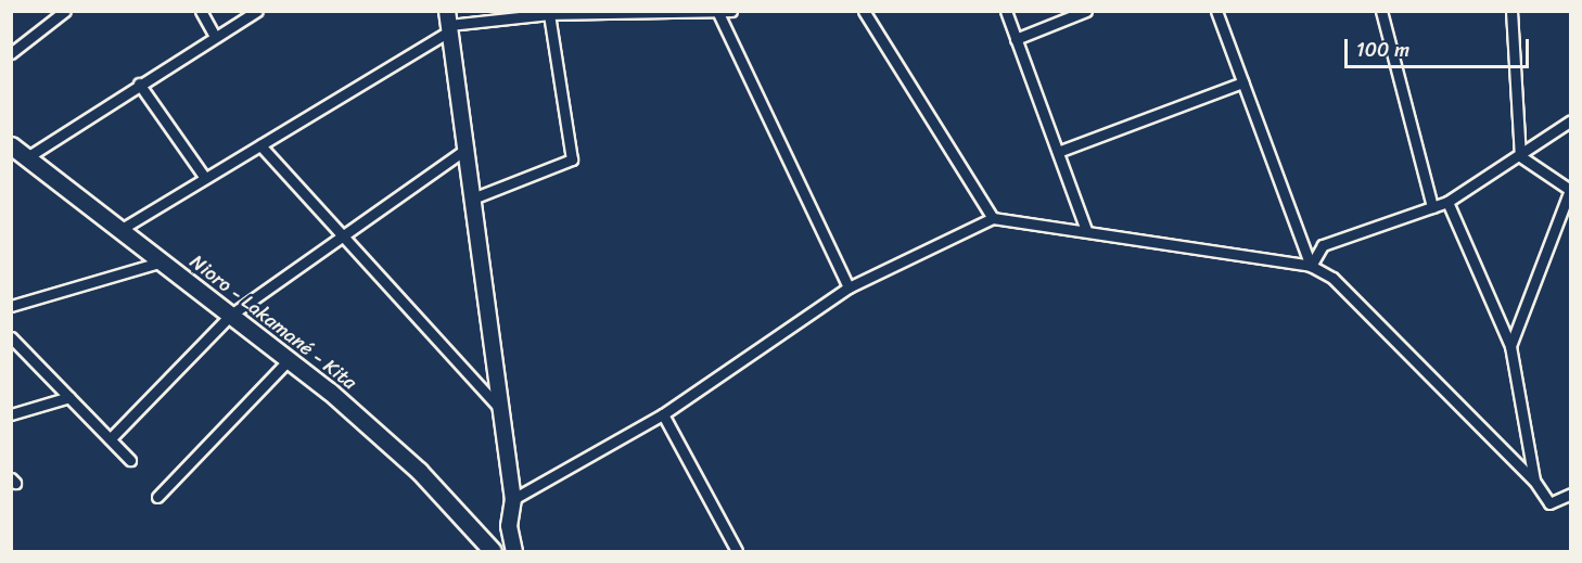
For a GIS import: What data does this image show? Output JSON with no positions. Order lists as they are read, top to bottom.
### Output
{
  "streets": {
    "main road": ["Nioro - Lakamané - Kita"]
  },
  "scale_bar": "100 m"
}
